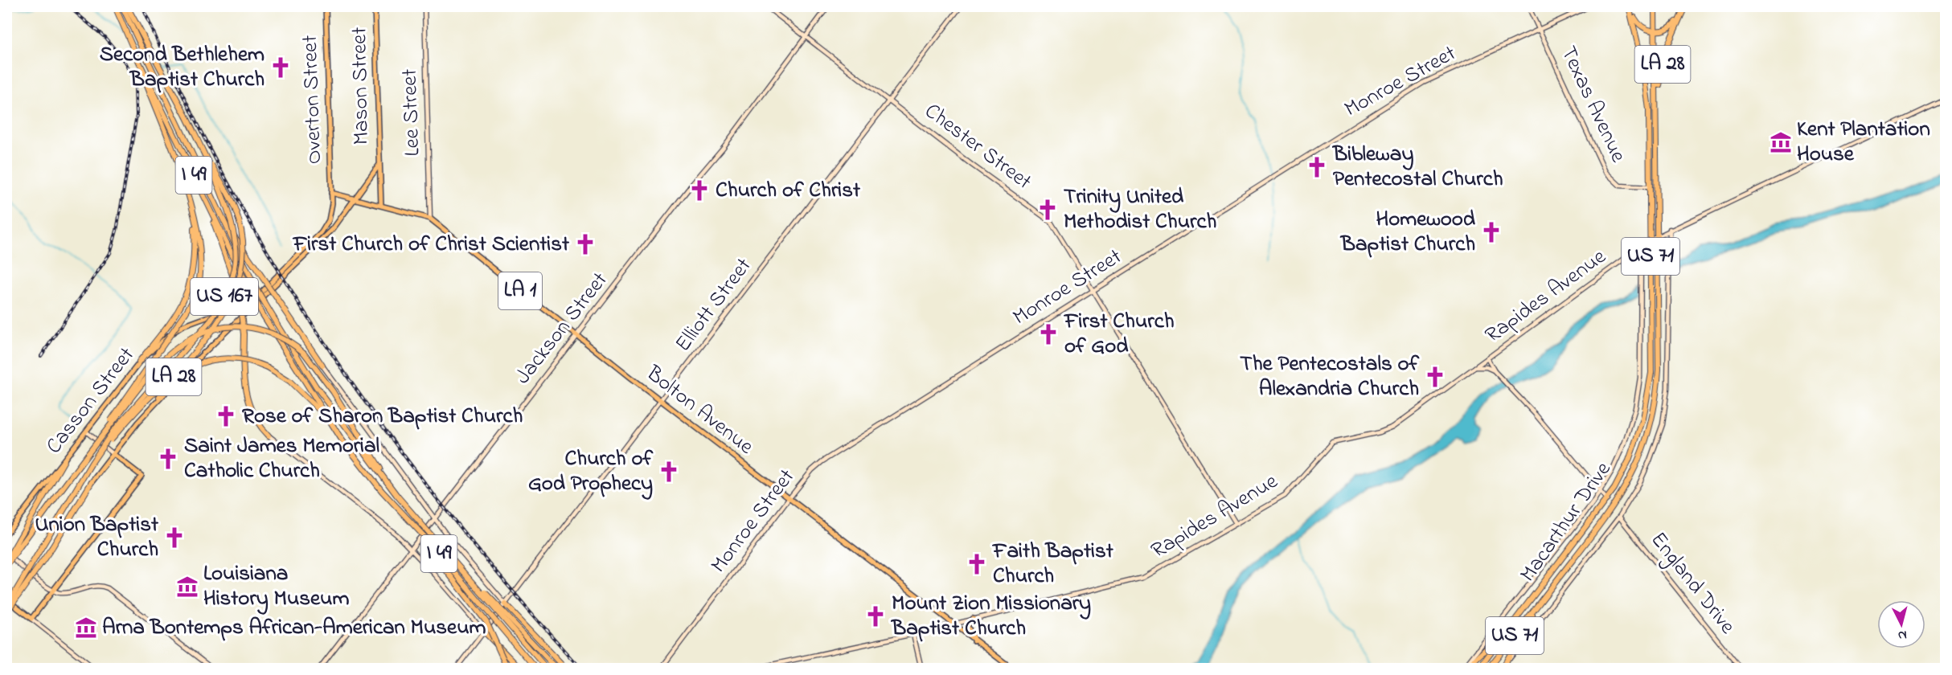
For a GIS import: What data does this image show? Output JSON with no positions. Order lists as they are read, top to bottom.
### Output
{
  "streets": {
    "highway": [
      "LA 28",
      "I 49",
      "US 71",
      "US 167",
      "Macarthur Drive"
    ],
    "main road": [
      "Monroe Street",
      "Mason Street",
      "Overton Street",
      "Texas Avenue",
      "Lee Street",
      "Chester Street",
      "LA 1",
      "Rapides Avenue",
      "Elliott Street",
      "Jackson Street",
      "Casson Street",
      "Bolton Avenue",
      "England Drive"
    ]
  },
  "crossings": [
    ["LA 28", "I 49"],
    ["LA 28", "US 167"],
    ["LA 28", "Macarthur Drive"],
    ["Monroe Street", "Texas Avenue"],
    ["Monroe Street", "Chester Street"],
    ["Monroe Street", "Bolton Avenue"],
    ["Mason Street", "LA 1"],
    ["Overton Street", "LA 1"],
    ["Overton Street", "Casson Street"],
    ["Texas Avenue", "Macarthur Drive"],
    ["Lee Street", "LA 1"],
    ["Lee Street", "Bolton Avenue"],
    ["Chester Street", "Rapides Avenue"],
    ["Chester Street", "Elliott Street"],
    ["Chester Street", "Jackson Street"],
    ["I 49", "US 167"],
    ["LA 1", "Casson Street"],
    ["LA 1", "Bolton Avenue"],
    ["Rapides Avenue", "Bolton Avenue"],
    ["Rapides Avenue", "Macarthur Drive"],
    ["Elliott Street", "Bolton Avenue"],
    ["Jackson Street", "Bolton Avenue"]
  ],
  "places": {
    "church": [
      "Second Bethlehem Baptist Church",
      "Bibleway Pentecostal Church",
      "Church of Christ",
      "Trinity United Methodist Church",
      "Homewood Baptist Church",
      "First Church of Christ Scientist",
      "First Church of God",
      "The Pentecostals of Alexandria Church",
      "Rose of Sharon Baptist Church",
      "Saint James Memorial Catholic Church",
      "Church of God Prophecy",
      "Union Baptist Church",
      "Faith Baptist Church",
      "Mount Zion Missionary Baptist Church"
    ],
    "museum": ["Kent Plantation House", "Louisiana History Museum", "Arna Bontemps African-American Museum"]
  },
  "north": "bottom"
}
